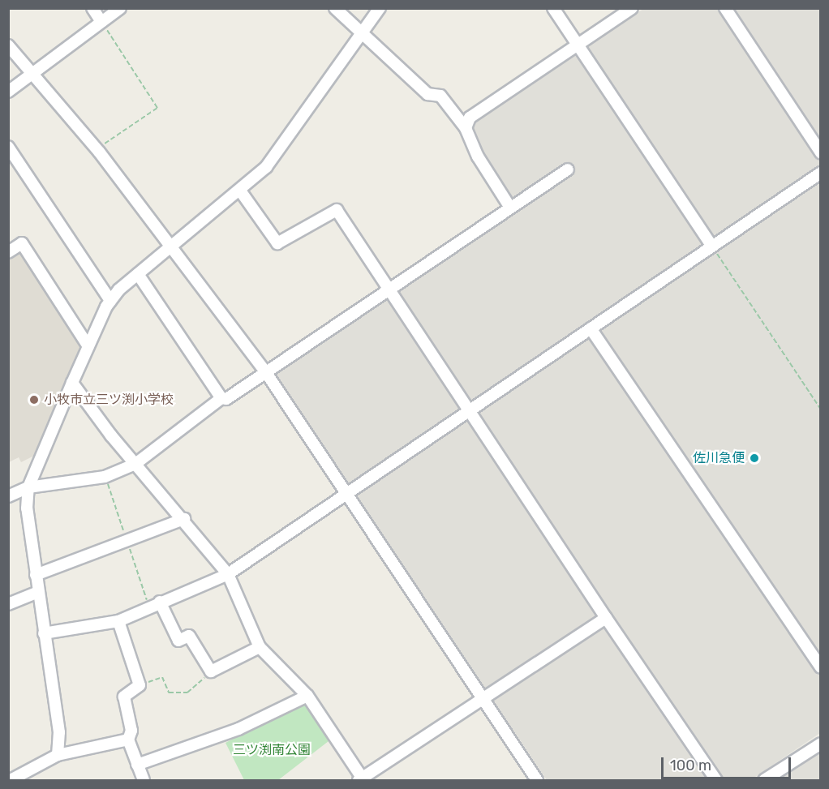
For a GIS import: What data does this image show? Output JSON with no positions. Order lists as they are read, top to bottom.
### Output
{
  "parks": ["三ツ渕南公園"],
  "places": ["小牧市立三ツ渕小学校", "佐川急便"],
  "scale_bar": "100 m"
}
